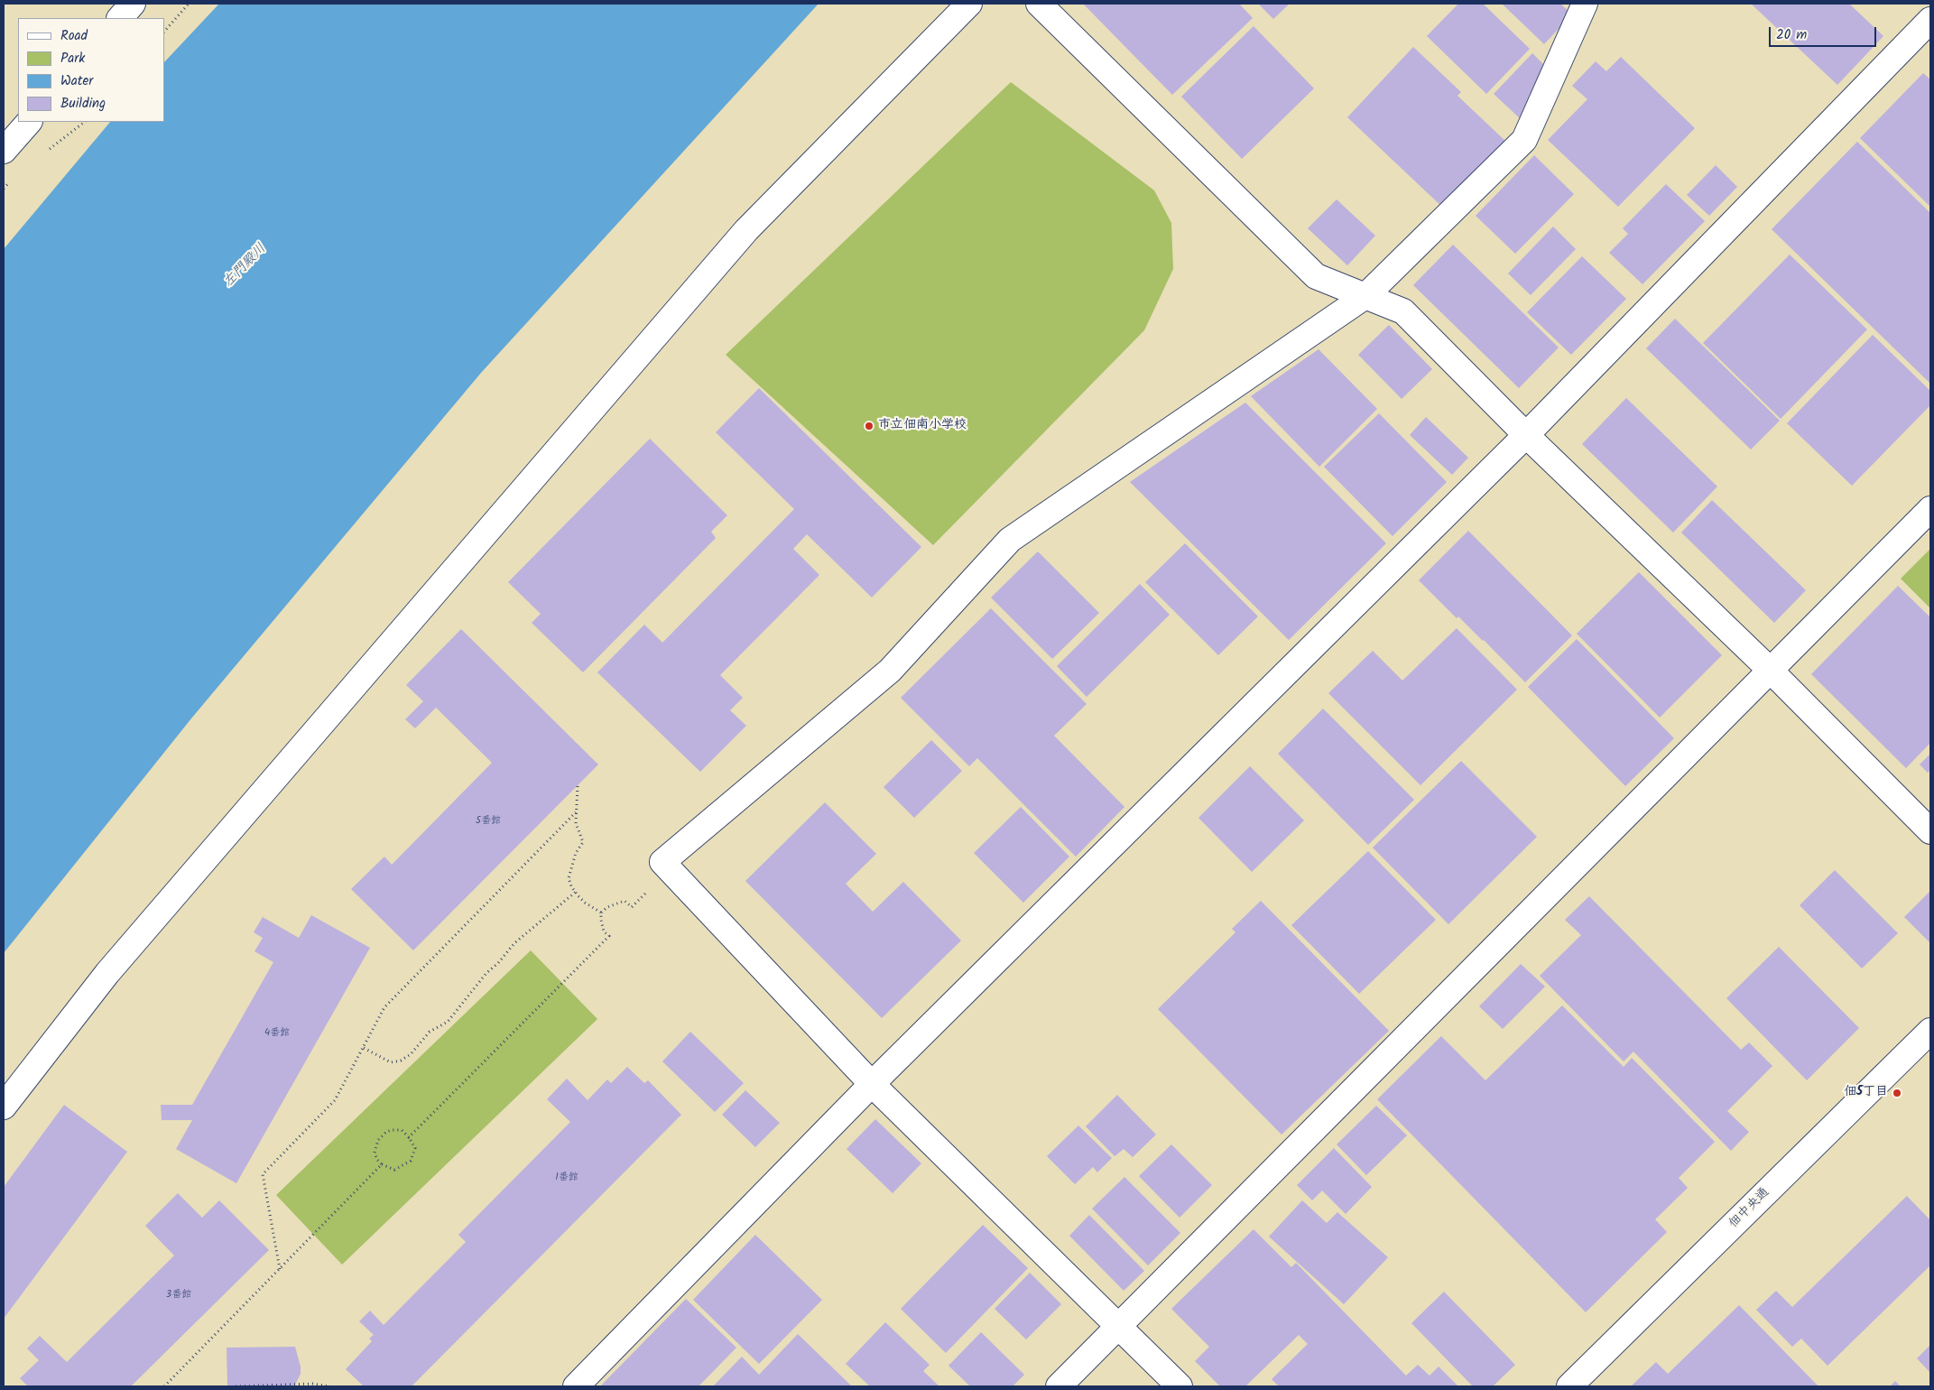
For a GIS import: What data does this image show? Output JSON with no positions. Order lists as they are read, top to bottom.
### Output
{
  "streets": {
    "street": ["佃中央通"]
  },
  "water": ["左門殿川"],
  "places": ["市立佃南小学校", "佃5丁目"],
  "house_numbers": [
    "5番館",
    "4番館",
    "1番館",
    "3番館"
  ],
  "legend": [
    "Road",
    "Park",
    "Water",
    "Building"
  ],
  "scale_bar": "20 m"
}
